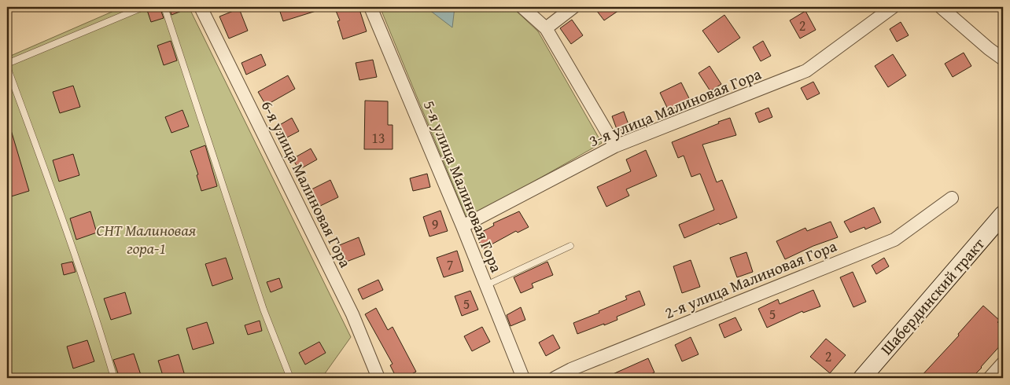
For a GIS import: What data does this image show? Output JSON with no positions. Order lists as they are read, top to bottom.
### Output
{
  "streets": {
    "main road": ["Шабердинский тракт"],
    "street": [
      "3-я улица Малиновая Гора",
      "6-я улица Малиновая Гора",
      "5-я улица Малиновая Гора",
      "2-я улица Малиновая Гора"
    ]
  },
  "crossings": [
    ["3-я улица Малиновая Гора", "5-я улица Малиновая Гора"]
  ],
  "parks": ["СНТ Малиновая гора-1"],
  "house_numbers": [
    "2",
    "13",
    "9",
    "7",
    "5",
    "5",
    "2"
  ]
}
